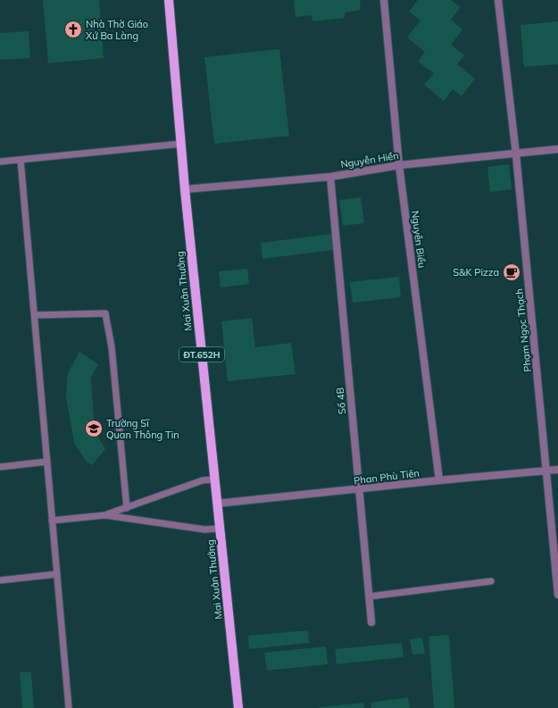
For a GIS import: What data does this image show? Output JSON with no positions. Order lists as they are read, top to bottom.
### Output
{
  "streets": {
    "main road": ["Mai Xuân Thưởng", "ĐT.652H"],
    "street": [
      "Nguyễn Hiền",
      "Nguyễn Biểu",
      "Phạm Ngọc Thạch",
      "Số 4B",
      "Phan Phù Tiên"
    ]
  },
  "crossings": [
    ["Nguyễn Hiền", "Nguyễn Biểu"],
    ["Nguyễn Hiền", "Mai Xuân Thưởng"],
    ["Nguyễn Hiền", "Phạm Ngọc Thạch"],
    ["Nguyễn Hiền", "Số 4B"],
    ["Nguyễn Biểu", "Phan Phù Tiên"],
    ["Mai Xuân Thưởng", "Phan Phù Tiên"],
    ["Phạm Ngọc Thạch", "Phan Phù Tiên"],
    ["Số 4B", "Phan Phù Tiên"]
  ],
  "places": {
    "church": ["Nhà Thờ Giáo Xứ Ba Làng"],
    "cafe": ["S&K Pizza"],
    "school or university": ["Trường Sĩ Quan Thông Tin"]
  }
}
